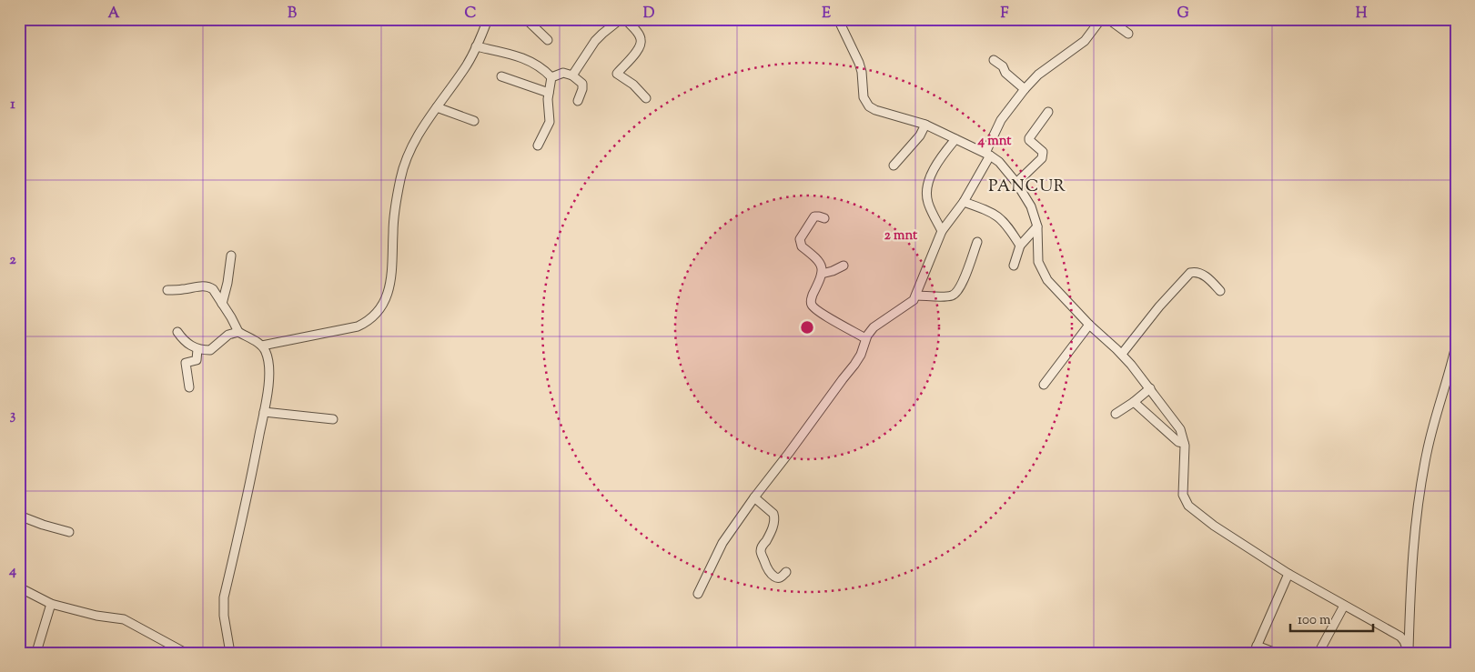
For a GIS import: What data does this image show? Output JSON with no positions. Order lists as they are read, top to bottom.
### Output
{
  "districts": ["PANCUR"],
  "scale_bar": "100 m",
  "grid": {
    "columns": [
      "A",
      "B",
      "C",
      "D",
      "E",
      "F",
      "G",
      "H"
    ],
    "rows": [
      "1",
      "2",
      "3",
      "4"
    ]
  },
  "rings": ["4 mnt", "2 mnt"]
}
